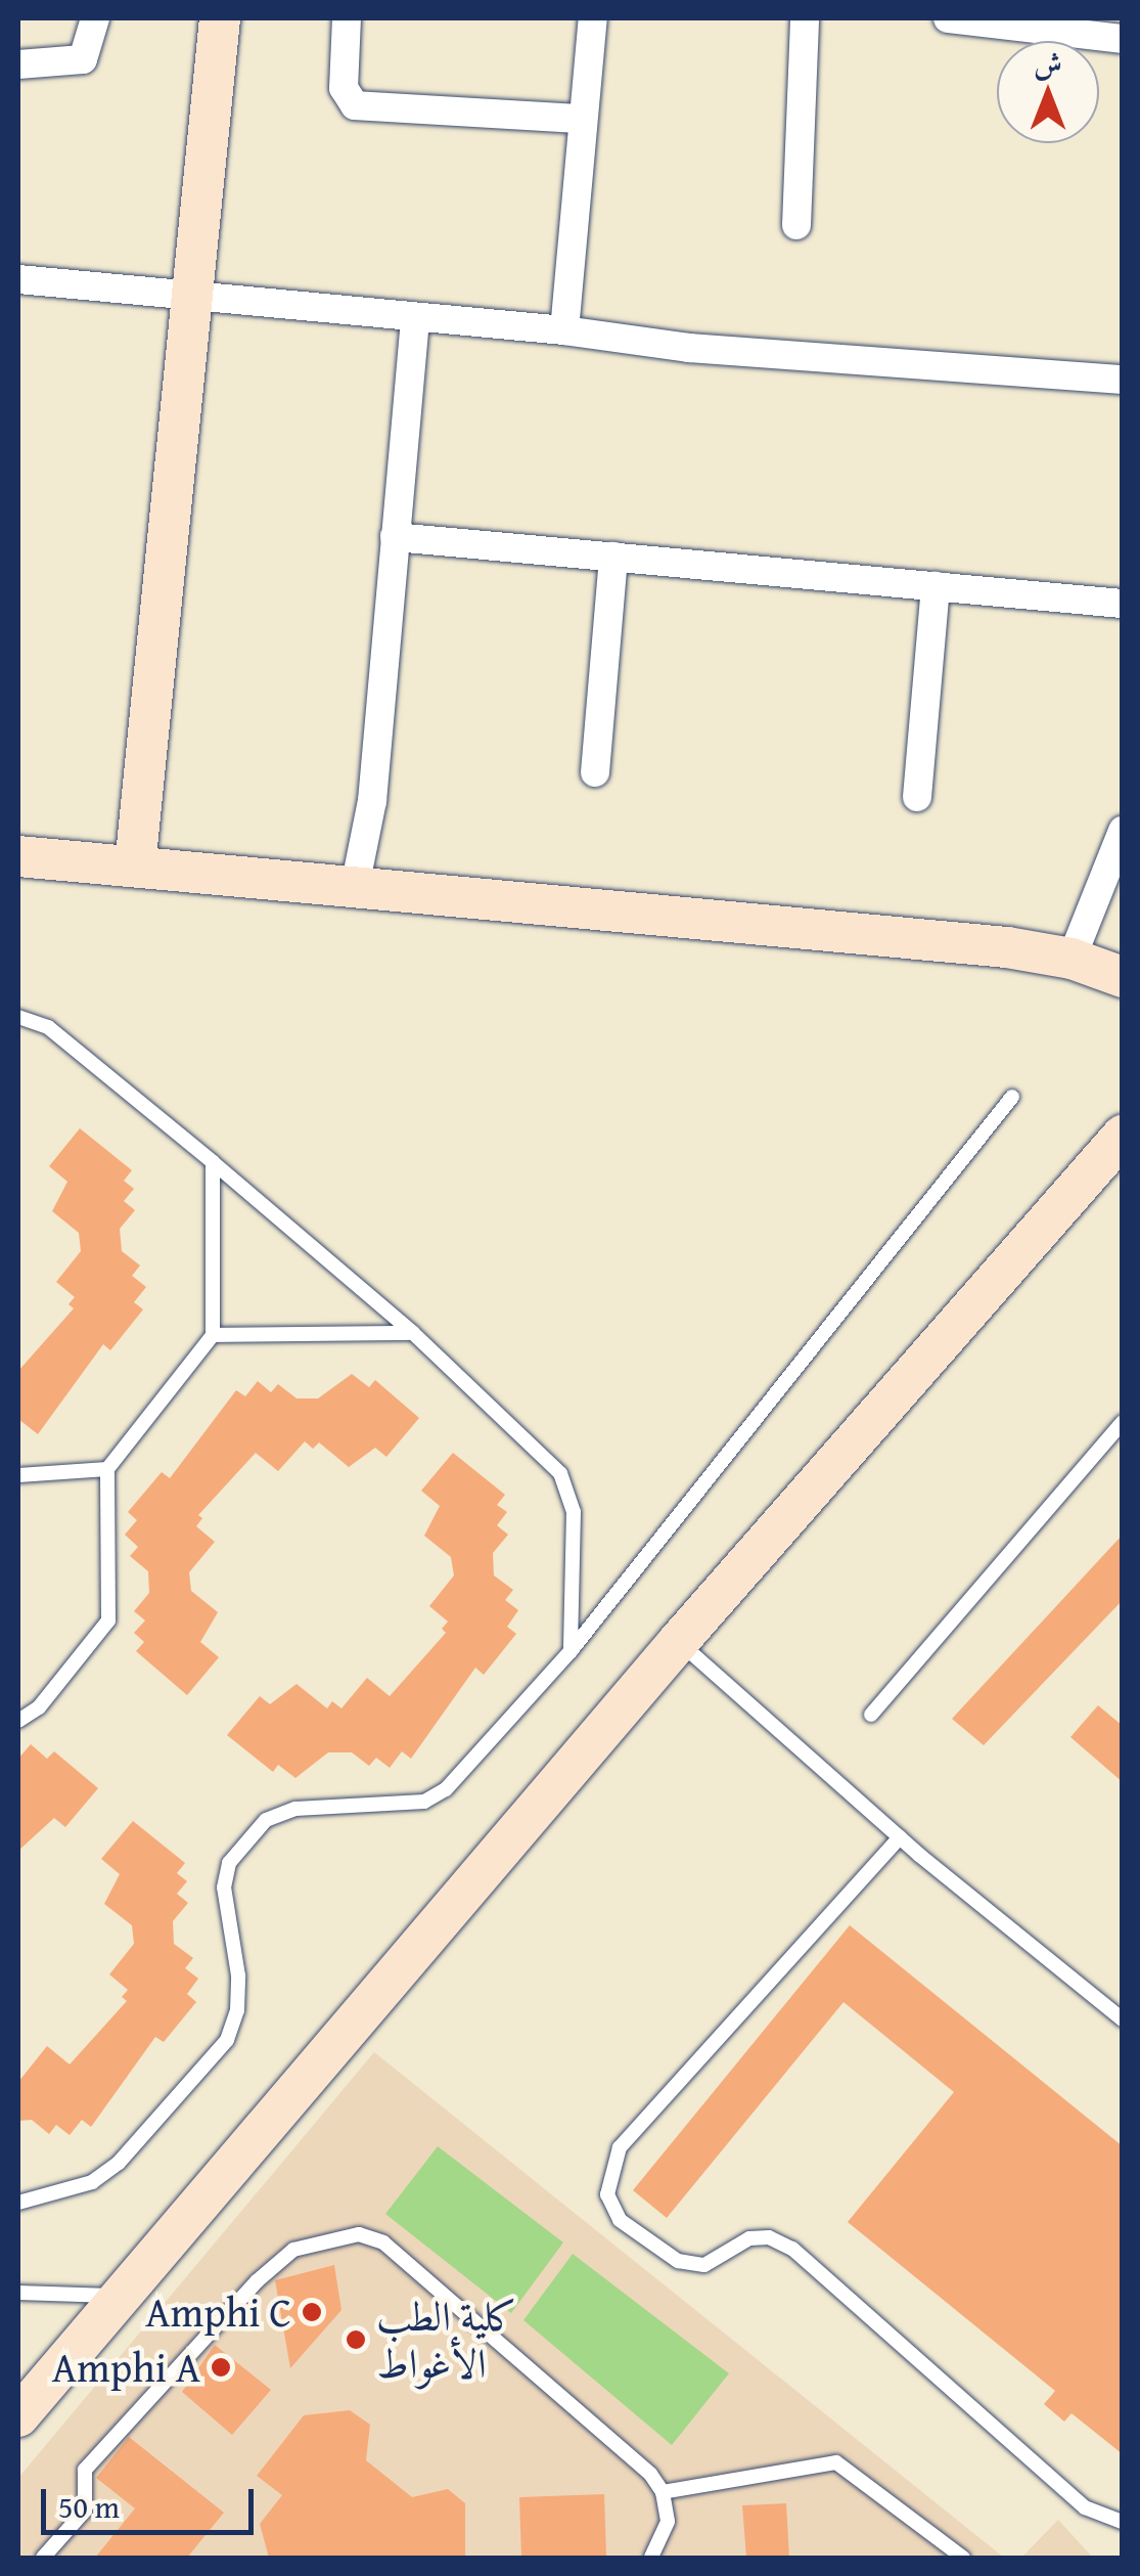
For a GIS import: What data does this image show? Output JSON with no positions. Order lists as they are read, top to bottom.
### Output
{
  "places": ["Amphi C", "كلية الطب الأغواط", "Amphi A"],
  "scale_bar": "50 m",
  "north": "top"
}
